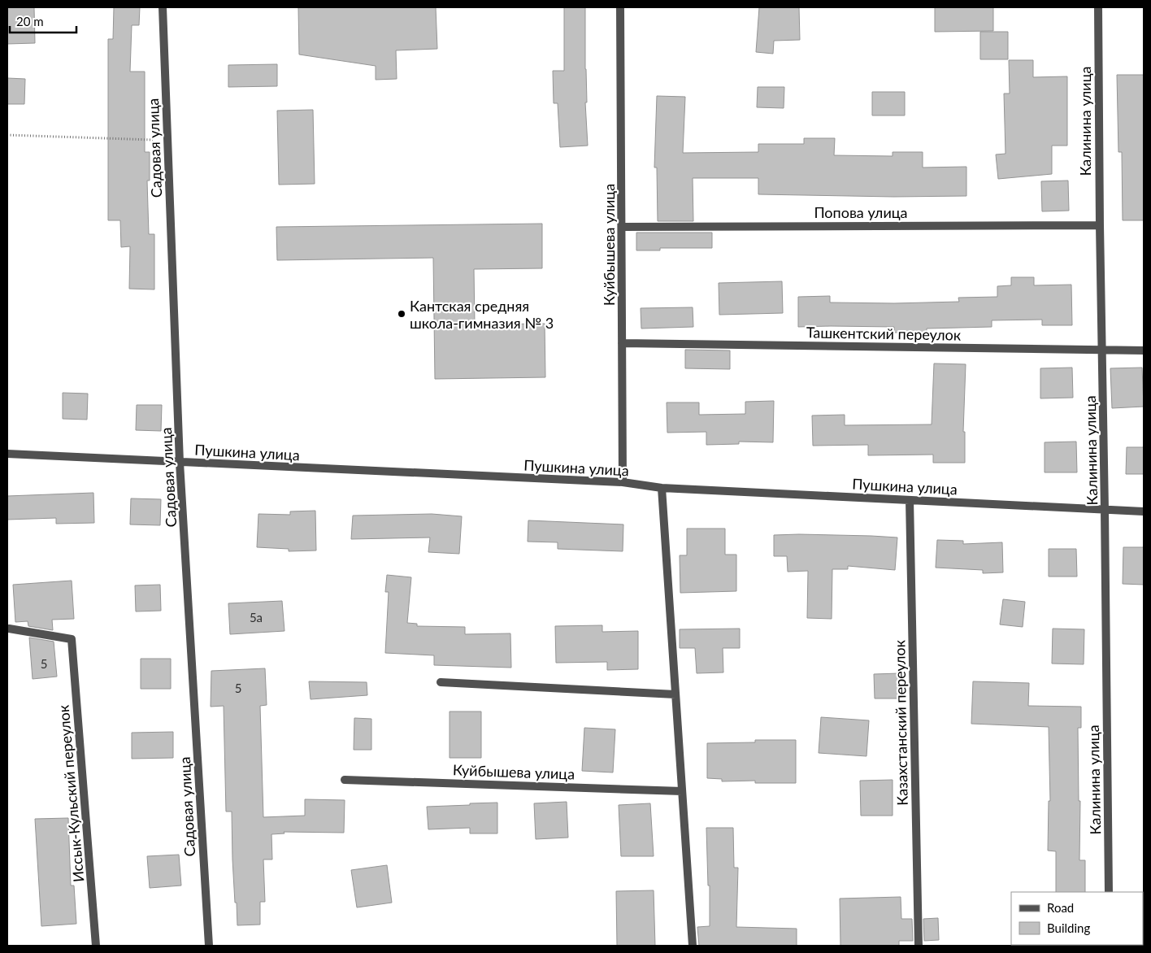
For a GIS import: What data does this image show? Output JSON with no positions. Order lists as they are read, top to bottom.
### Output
{
  "streets": {
    "street": [
      "Калинина улица",
      "Садовая улица",
      "Попова улица",
      "Куйбышева улица",
      "Ташкентский переулок",
      "Пушкина улица",
      "Казахстанский переулок",
      "Иссык-Кульский переулок"
    ]
  },
  "crossings": [
    ["Калинина улица", "Попова улица"],
    ["Калинина улица", "Ташкентский переулок"],
    ["Калинина улица", "Пушкина улица"],
    ["Садовая улица", "Пушкина улица"],
    ["Попова улица", "Куйбышева улица"],
    ["Куйбышева улица", "Ташкентский переулок"],
    ["Куйбышева улица", "Пушкина улица"],
    ["Пушкина улица", "Казахстанский переулок"]
  ],
  "places": ["Кантская средняя школа-гимназия № 3"],
  "house_numbers": ["5а", "5", "5"],
  "legend": ["Road", "Building"],
  "scale_bar": "20 m"
}
